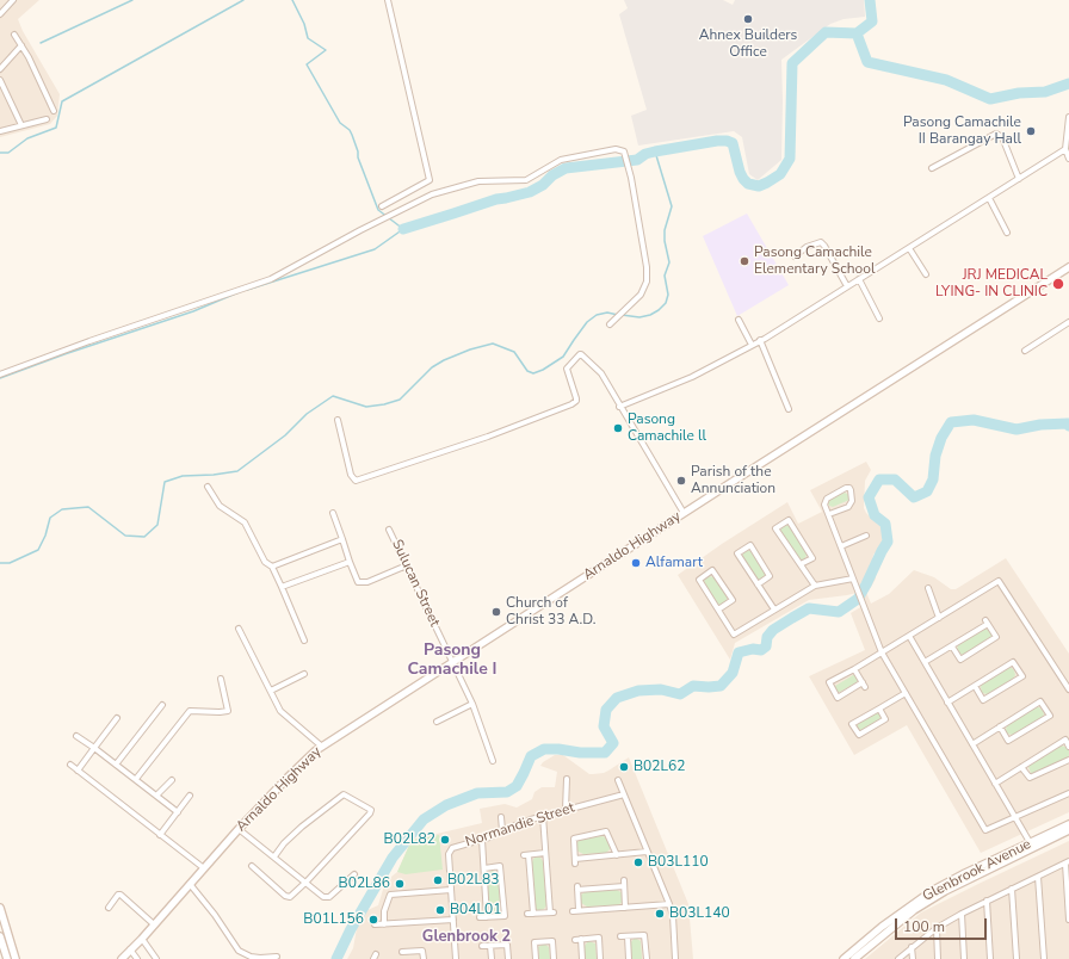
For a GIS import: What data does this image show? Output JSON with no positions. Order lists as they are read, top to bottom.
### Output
{
  "streets": {
    "main road": ["Arnaldo Highway", "Glenbrook Avenue"],
    "street": ["Sulucan Street", "Normandie Street"]
  },
  "crossings": [
    ["Arnaldo Highway", "Sulucan Street"]
  ],
  "districts": ["Pasong Camachile I", "Glenbrook 2"],
  "places": [
    "Ahnex Builders Office",
    "Pasong Camachile II Barangay Hall",
    "Pasong Camachile Elementary School",
    "JRJ MEDICAL LYING- IN CLINIC",
    "Pasong Camachile ll",
    "Parish of the Annunciation",
    "Alfamart",
    "Church of Christ 33 A.D.",
    "B02L62",
    "B02L82",
    "B03L110",
    "B02L83",
    "B02L86",
    "B04L01",
    "B03L140",
    "B01L156"
  ],
  "scale_bar": "100 m"
}
